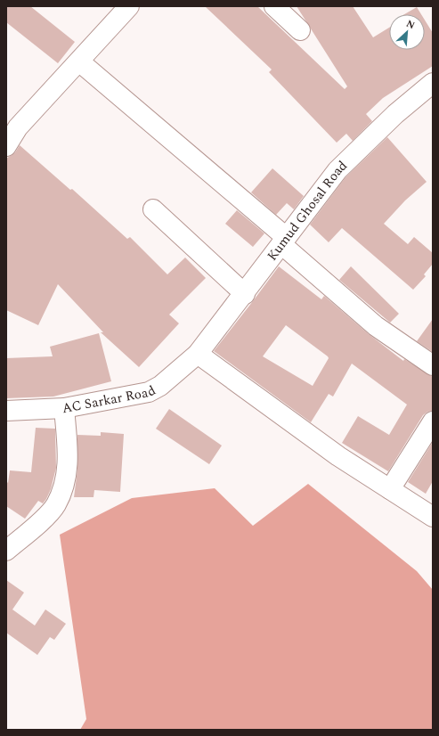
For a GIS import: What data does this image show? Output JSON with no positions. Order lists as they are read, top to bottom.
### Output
{
  "streets": {
    "street": ["Kumud Ghosal Road", "AC Sarkar Road"]
  },
  "crossings": [
    ["Kumud Ghosal Road", "AC Sarkar Road"]
  ],
  "north": "top right"
}
